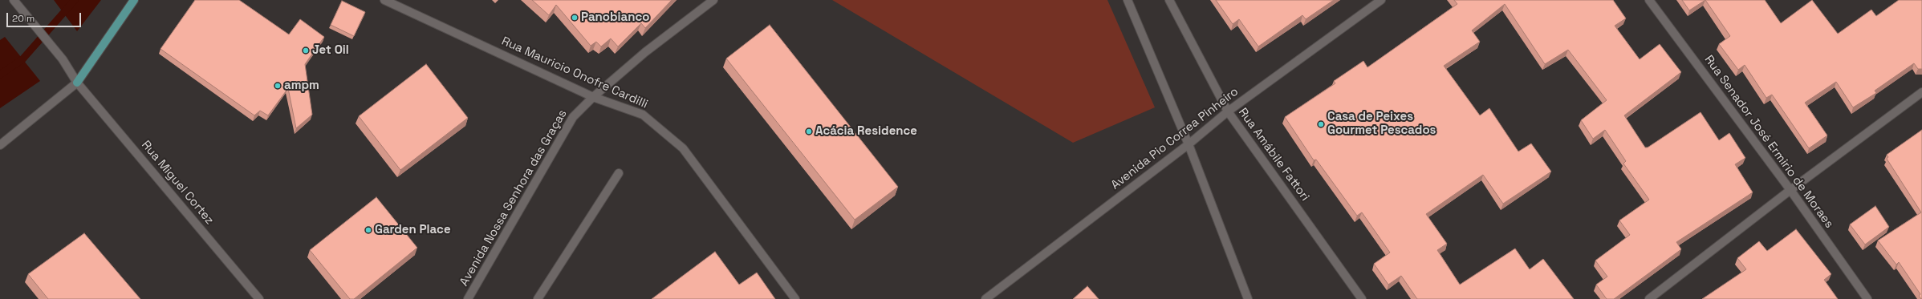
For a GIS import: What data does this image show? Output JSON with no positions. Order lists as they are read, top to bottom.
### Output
{
  "streets": {
    "street": [
      "Rua Mauricio Onofre Cardilli",
      "Avenida Pio Correa Pinheiro",
      "Rua Senador José Ermirio de Moraes",
      "Rua Amábile Fattori",
      "Rua Miguel Cortez",
      "Avenida Nossa Senhora das Graças"
    ]
  },
  "crossings": [
    ["Rua Mauricio Onofre Cardilli", "Avenida Nossa Senhora das Graças"],
    ["Avenida Pio Correa Pinheiro", "Rua Amábile Fattori"]
  ],
  "places": [
    "Panobianco",
    "Jet Oil",
    "ampm",
    "Casa de Peixes Gourmet Pescados",
    "Acácia Residence",
    "Garden Place"
  ],
  "scale_bar": "20 m"
}
